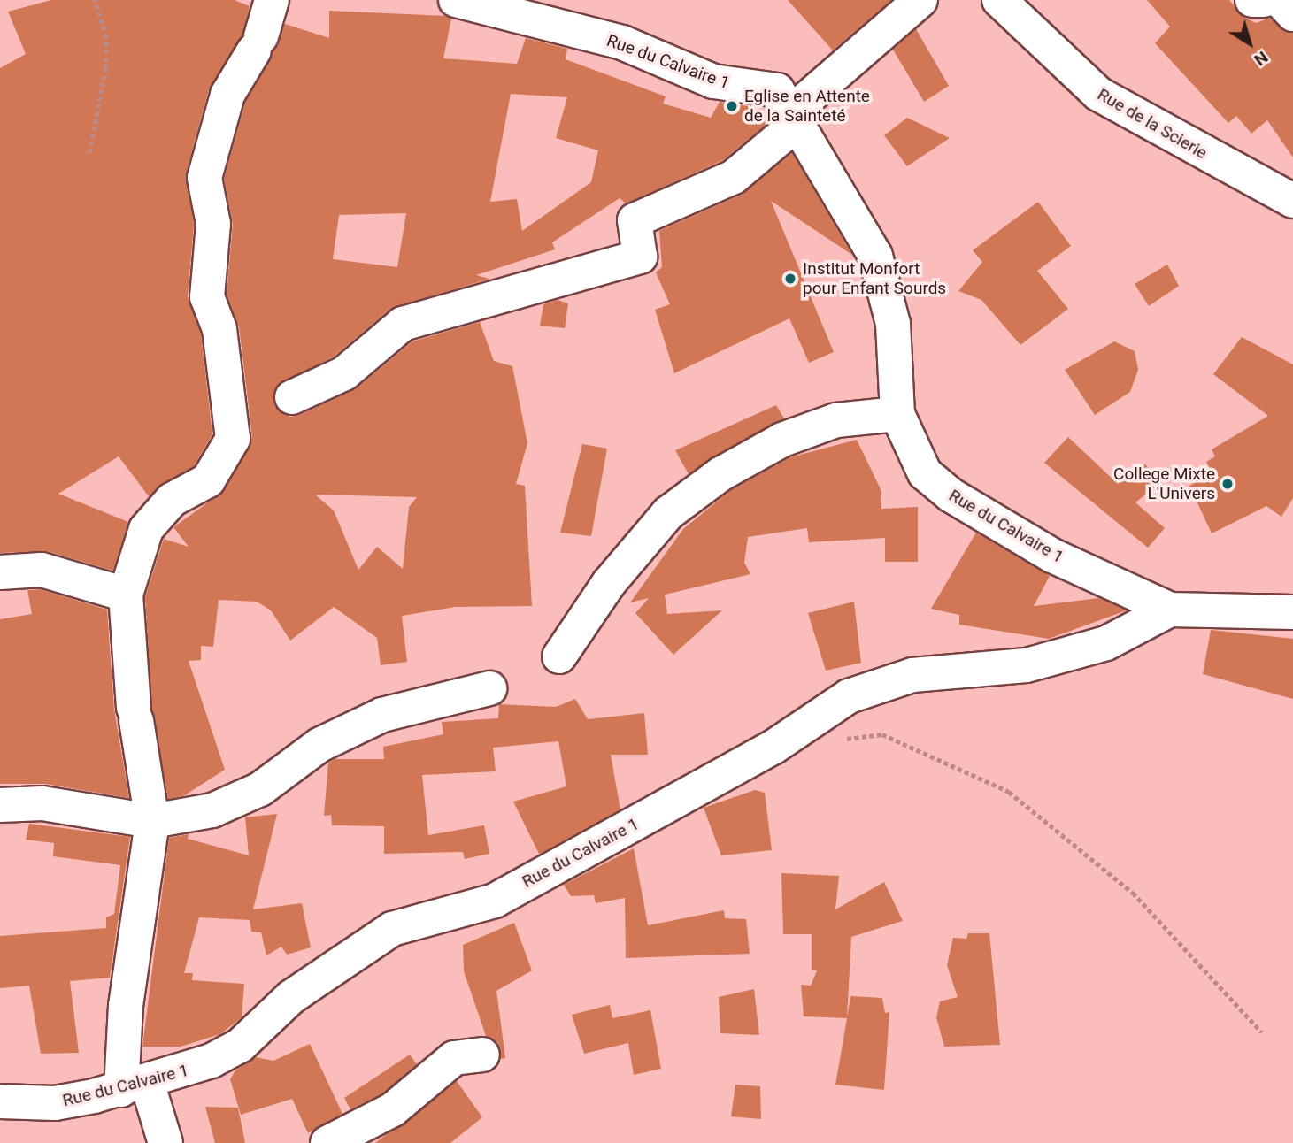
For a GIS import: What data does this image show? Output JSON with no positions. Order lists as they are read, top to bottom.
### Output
{
  "streets": {
    "street": ["Rue du Calvaire 1", "Rue de la Scierie"]
  },
  "places": ["Eglise en Attente de la Sainteté", "Institut Monfort pour Enfant Sourds", "College Mixte L'Univers"],
  "north": "bottom right"
}
